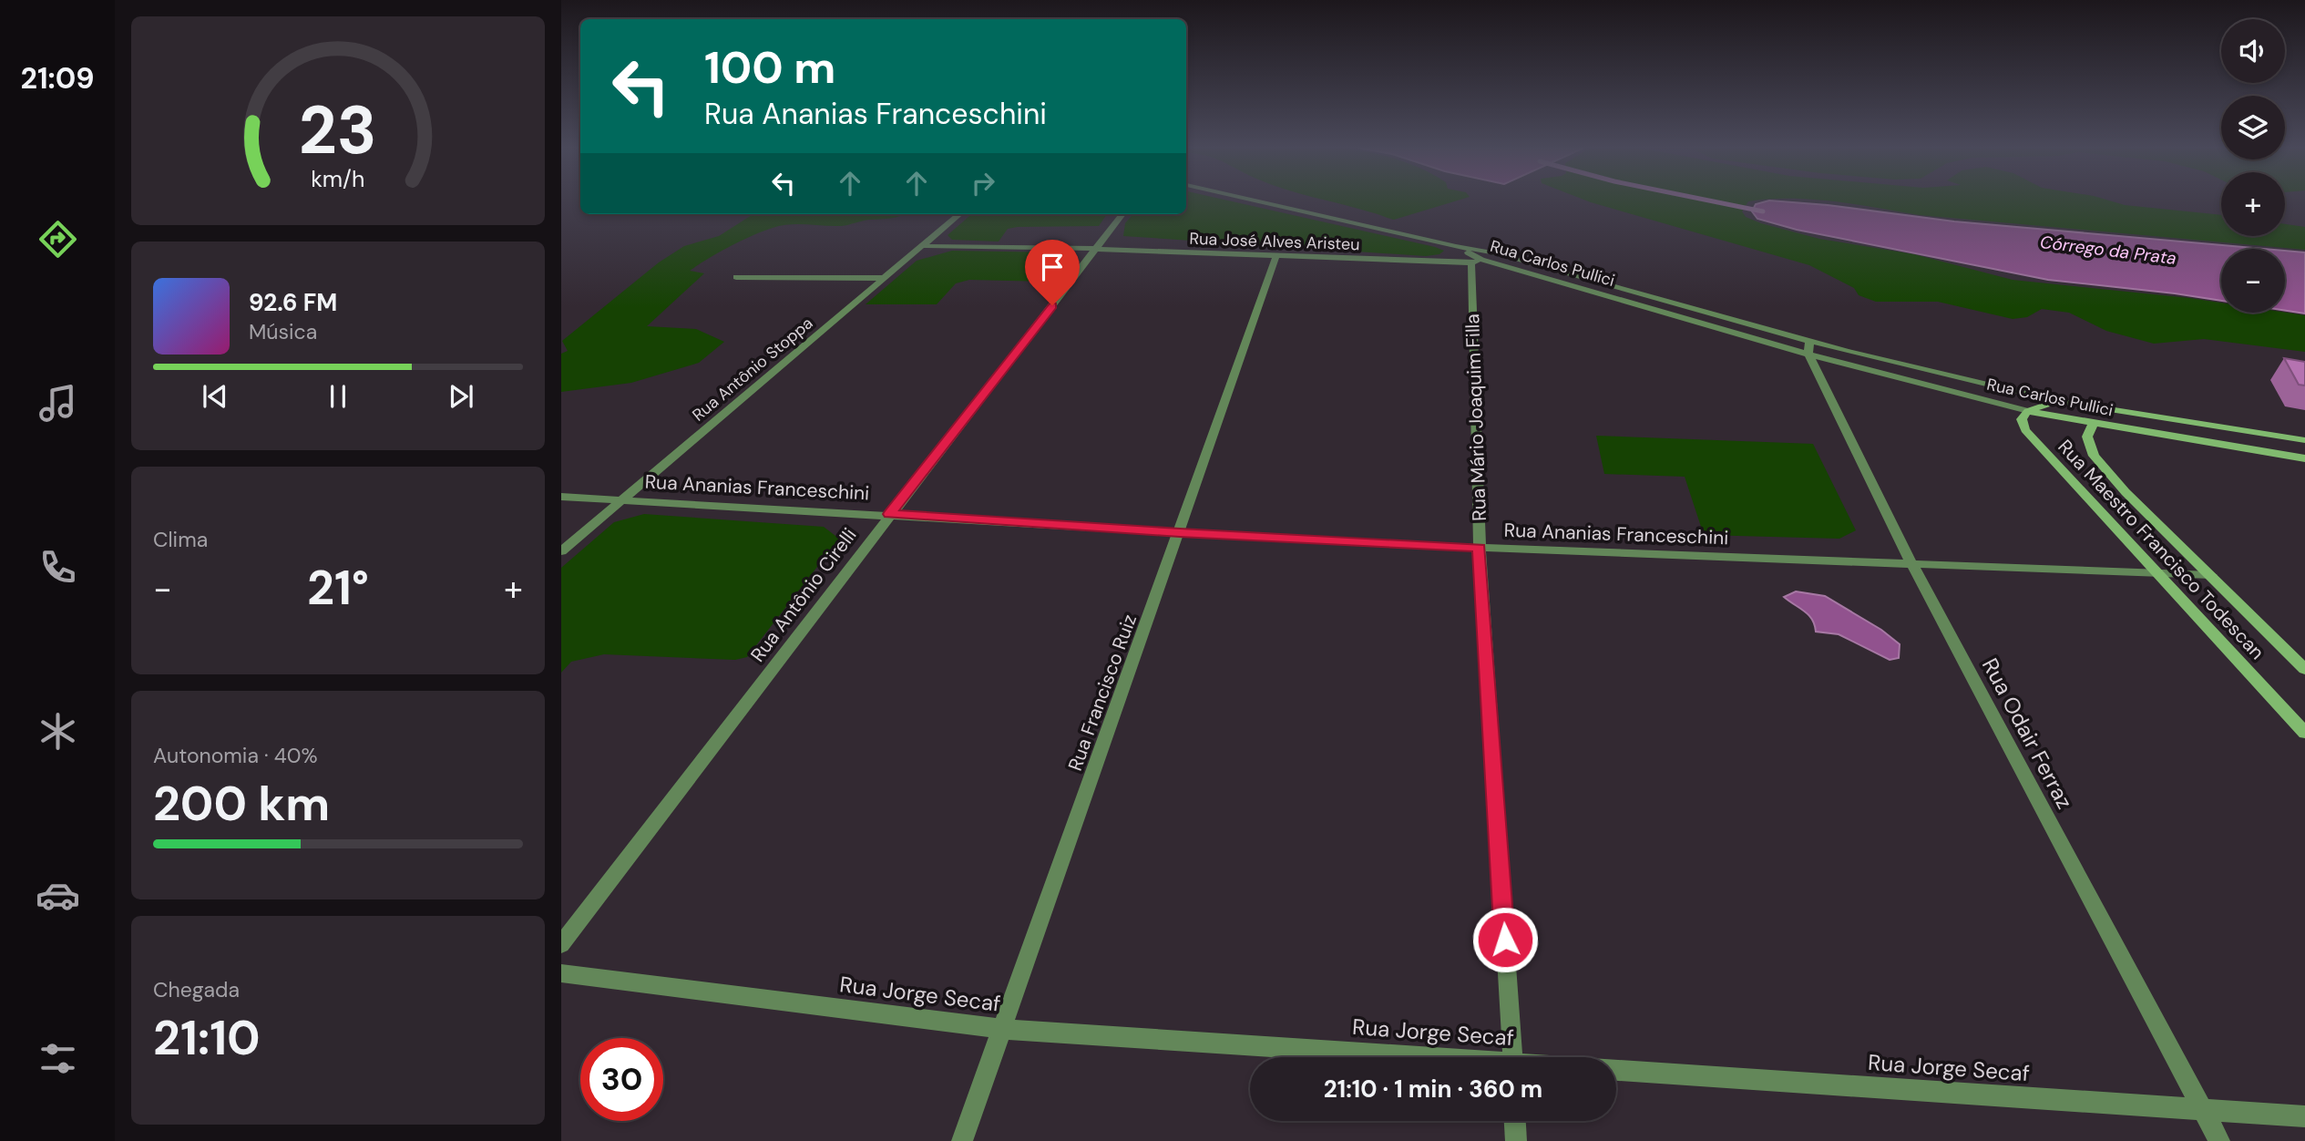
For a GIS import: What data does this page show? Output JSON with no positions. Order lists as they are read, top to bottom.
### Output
{
  "streets": {
    "main road": ["Rua Carlos Pullici", "Rua Maestro Francisco Todescan"],
    "street": [
      "Rua José Alves Aristeu",
      "Rua Antônio Stoppa",
      "Rua Mário Joaquim Filla",
      "Rua Ananias Franceschini",
      "Rua Antônio Cirelli",
      "Rua Francisco Ruiz",
      "Rua Odair Ferraz",
      "Rua Jorge Secaf"
    ]
  },
  "crossings": [
    ["Rua José Alves Aristeu", "Rua Carlos Pullici"],
    ["Rua José Alves Aristeu", "Rua Antônio Stoppa"],
    ["Rua José Alves Aristeu", "Rua Mário Joaquim Filla"],
    ["Rua José Alves Aristeu", "Rua Antônio Cirelli"],
    ["Rua José Alves Aristeu", "Rua Francisco Ruiz"],
    ["Rua Carlos Pullici", "Rua Mário Joaquim Filla"],
    ["Rua Carlos Pullici", "Rua Maestro Francisco Todescan"],
    ["Rua Carlos Pullici", "Rua Odair Ferraz"],
    ["Rua Antônio Stoppa", "Rua Ananias Franceschini"],
    ["Rua Mário Joaquim Filla", "Rua Ananias Franceschini"],
    ["Rua Ananias Franceschini", "Rua Maestro Francisco Todescan"],
    ["Rua Ananias Franceschini", "Rua Antônio Cirelli"],
    ["Rua Ananias Franceschini", "Rua Francisco Ruiz"],
    ["Rua Ananias Franceschini", "Rua Odair Ferraz"],
    ["Rua Francisco Ruiz", "Rua Jorge Secaf"],
    ["Rua Odair Ferraz", "Rua Jorge Secaf"]
  ],
  "water": ["Córrego da Prata"],
  "page": {
    "tabs": "21:09",
    "map_buttons": ["+", "−"],
    "turn": ["100 m", "Rua Ananias Franceschini"],
    "song": ["92.6 FM", "Música"],
    "tile": [
      "Clima",
      ["Autonomia · 40%", "200 km"],
      ["Chegada", "21:10"]
    ],
    "heat": ["−", "21°", "+"],
    "limit": "30",
    "trip": "21:10 · 1 min · 360 m",
    "gauge": ["23", "km/h"]
  }
}
